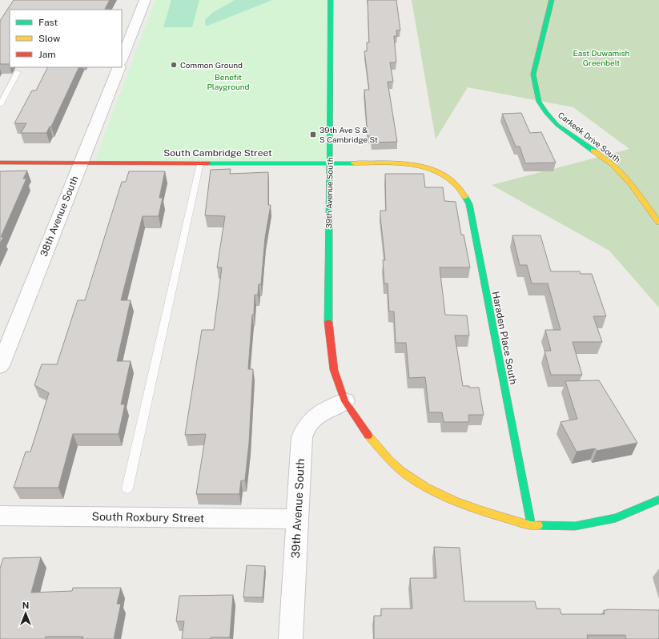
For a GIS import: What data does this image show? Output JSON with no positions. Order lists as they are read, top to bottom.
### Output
{
  "streets": {
    "main road": [
      "Carkeek Drive South",
      "South Cambridge Street",
      "39th Avenue South",
      "Haraden Place South"
    ],
    "street": ["38th Avenue South", "South Roxbury Street"]
  },
  "crossings": [
    ["South Cambridge Street", "39th Avenue South"],
    ["South Cambridge Street", "38th Avenue South"],
    ["South Cambridge Street", "Haraden Place South"],
    ["39th Avenue South", "South Roxbury Street"]
  ],
  "parks": ["East Duwamish Greenbelt", "Benefit Playground"],
  "places": {
    "other": ["Common Ground"],
    "transit": ["39th Ave S & S Cambridge St"]
  },
  "legend": ["Fast", "Slow", "Jam"],
  "north": "top"
}
